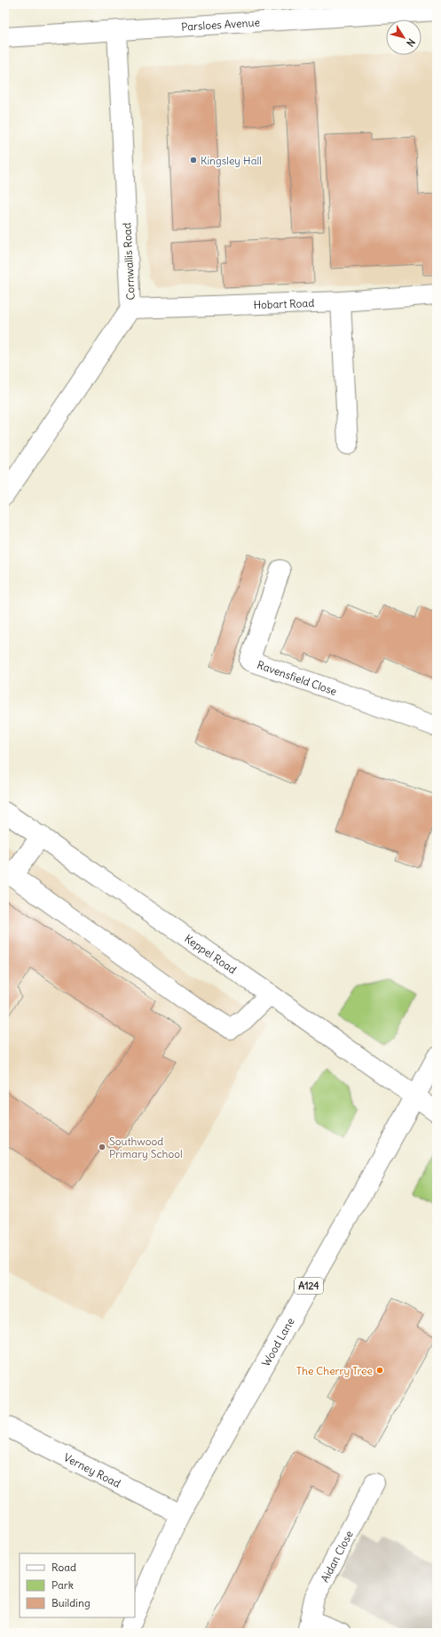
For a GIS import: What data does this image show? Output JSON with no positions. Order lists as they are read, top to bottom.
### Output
{
  "streets": {
    "street": [
      "Parsloes Avenue",
      "Cornwallis Road",
      "Hobart Road",
      "Ravensfield Close",
      "Keppel Road",
      "A124",
      "Wood Lane",
      "Verney Road",
      "Aidan Close"
    ]
  },
  "crossings": [
    ["Parsloes Avenue", "Cornwallis Road"],
    ["Cornwallis Road", "Hobart Road"],
    ["Keppel Road", "Wood Lane"],
    ["Wood Lane", "Verney Road"]
  ],
  "places": ["Kingsley Hall", "Southwood Primary School", "The Cherry Tree"],
  "legend": ["Road", "Park", "Building"],
  "north": "bottom right"
}
